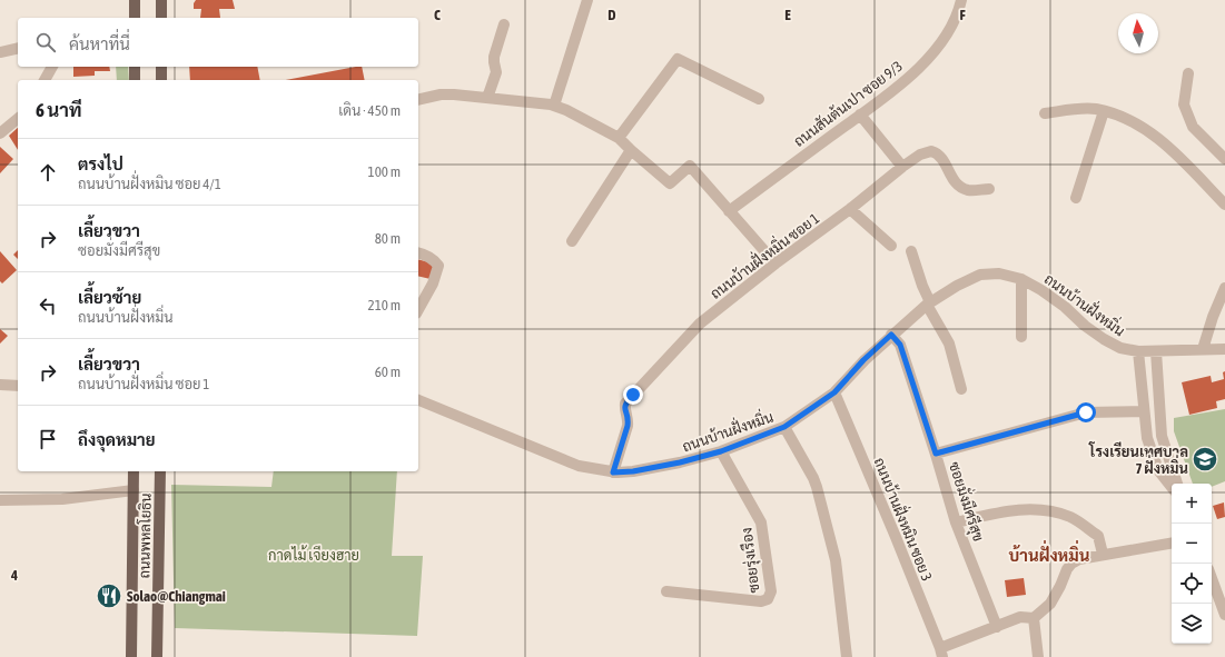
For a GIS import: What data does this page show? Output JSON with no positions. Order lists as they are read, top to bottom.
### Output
{
  "streets": {
    "main road": ["ถนนพหลโยธิน"],
    "street": [
      "ถนนสันต้นเปา ซอย 9/3",
      "ถนนบ้านฝั่งหมิ่น ซอย 1",
      "ถนนบ้านฝั่งหมิ่น",
      "ซอยมั่งมีศรีสุข",
      "ถนนบ้านฝั่งหมิน ซอย 3",
      "ซอยรุ่งเรือง"
    ]
  },
  "crossings": [
    ["ถนนบ้านฝั่งหมิ่น ซอย 1", "ถนนบ้านฝั่งหมิ่น"],
    ["ถนนบ้านฝั่งหมิ่น", "ซอยมั่งมีศรีสุข"],
    ["ถนนบ้านฝั่งหมิ่น", "ถนนบ้านฝั่งหมิน ซอย 3"],
    ["ถนนบ้านฝั่งหมิ่น", "ซอยรุ่งเรือง"]
  ],
  "districts": ["บ้านฝั่งหมิ่น"],
  "parks": ["กาดไม้ เจียงฮาย"],
  "places": {
    "school or university": ["โรงเรียนเทศบาล 7 ฝั่งหมิ่น"],
    "restaurant": ["Solao@Chiangmai"]
  },
  "north": "top",
  "page": {
    "search": "ค้นหาที่นี่",
    "heading": ["6 นาที", "เดิน · 450 m"],
    "list": [
      ["ตรงไป", "ถนนบ้านฝั่งหมิน ซอย 4/1", "100 m"],
      ["เลี้ยวขวา", "ซอยมั่งมีศรีสุข", "80 m"],
      ["เลี้ยวซ้าย", "ถนนบ้านฝั่งหมิ่น", "210 m"],
      ["เลี้ยวขวา", "ถนนบ้านฝั่งหมิ่น ซอย 1", "60 m"],
      "ถึงจุดหมาย"
    ],
    "map_buttons": ["+", "−"]
  },
  "grid": {
    "columns": [
      "C",
      "D",
      "E",
      "F"
    ],
    "rows": ["4"]
  }
}
